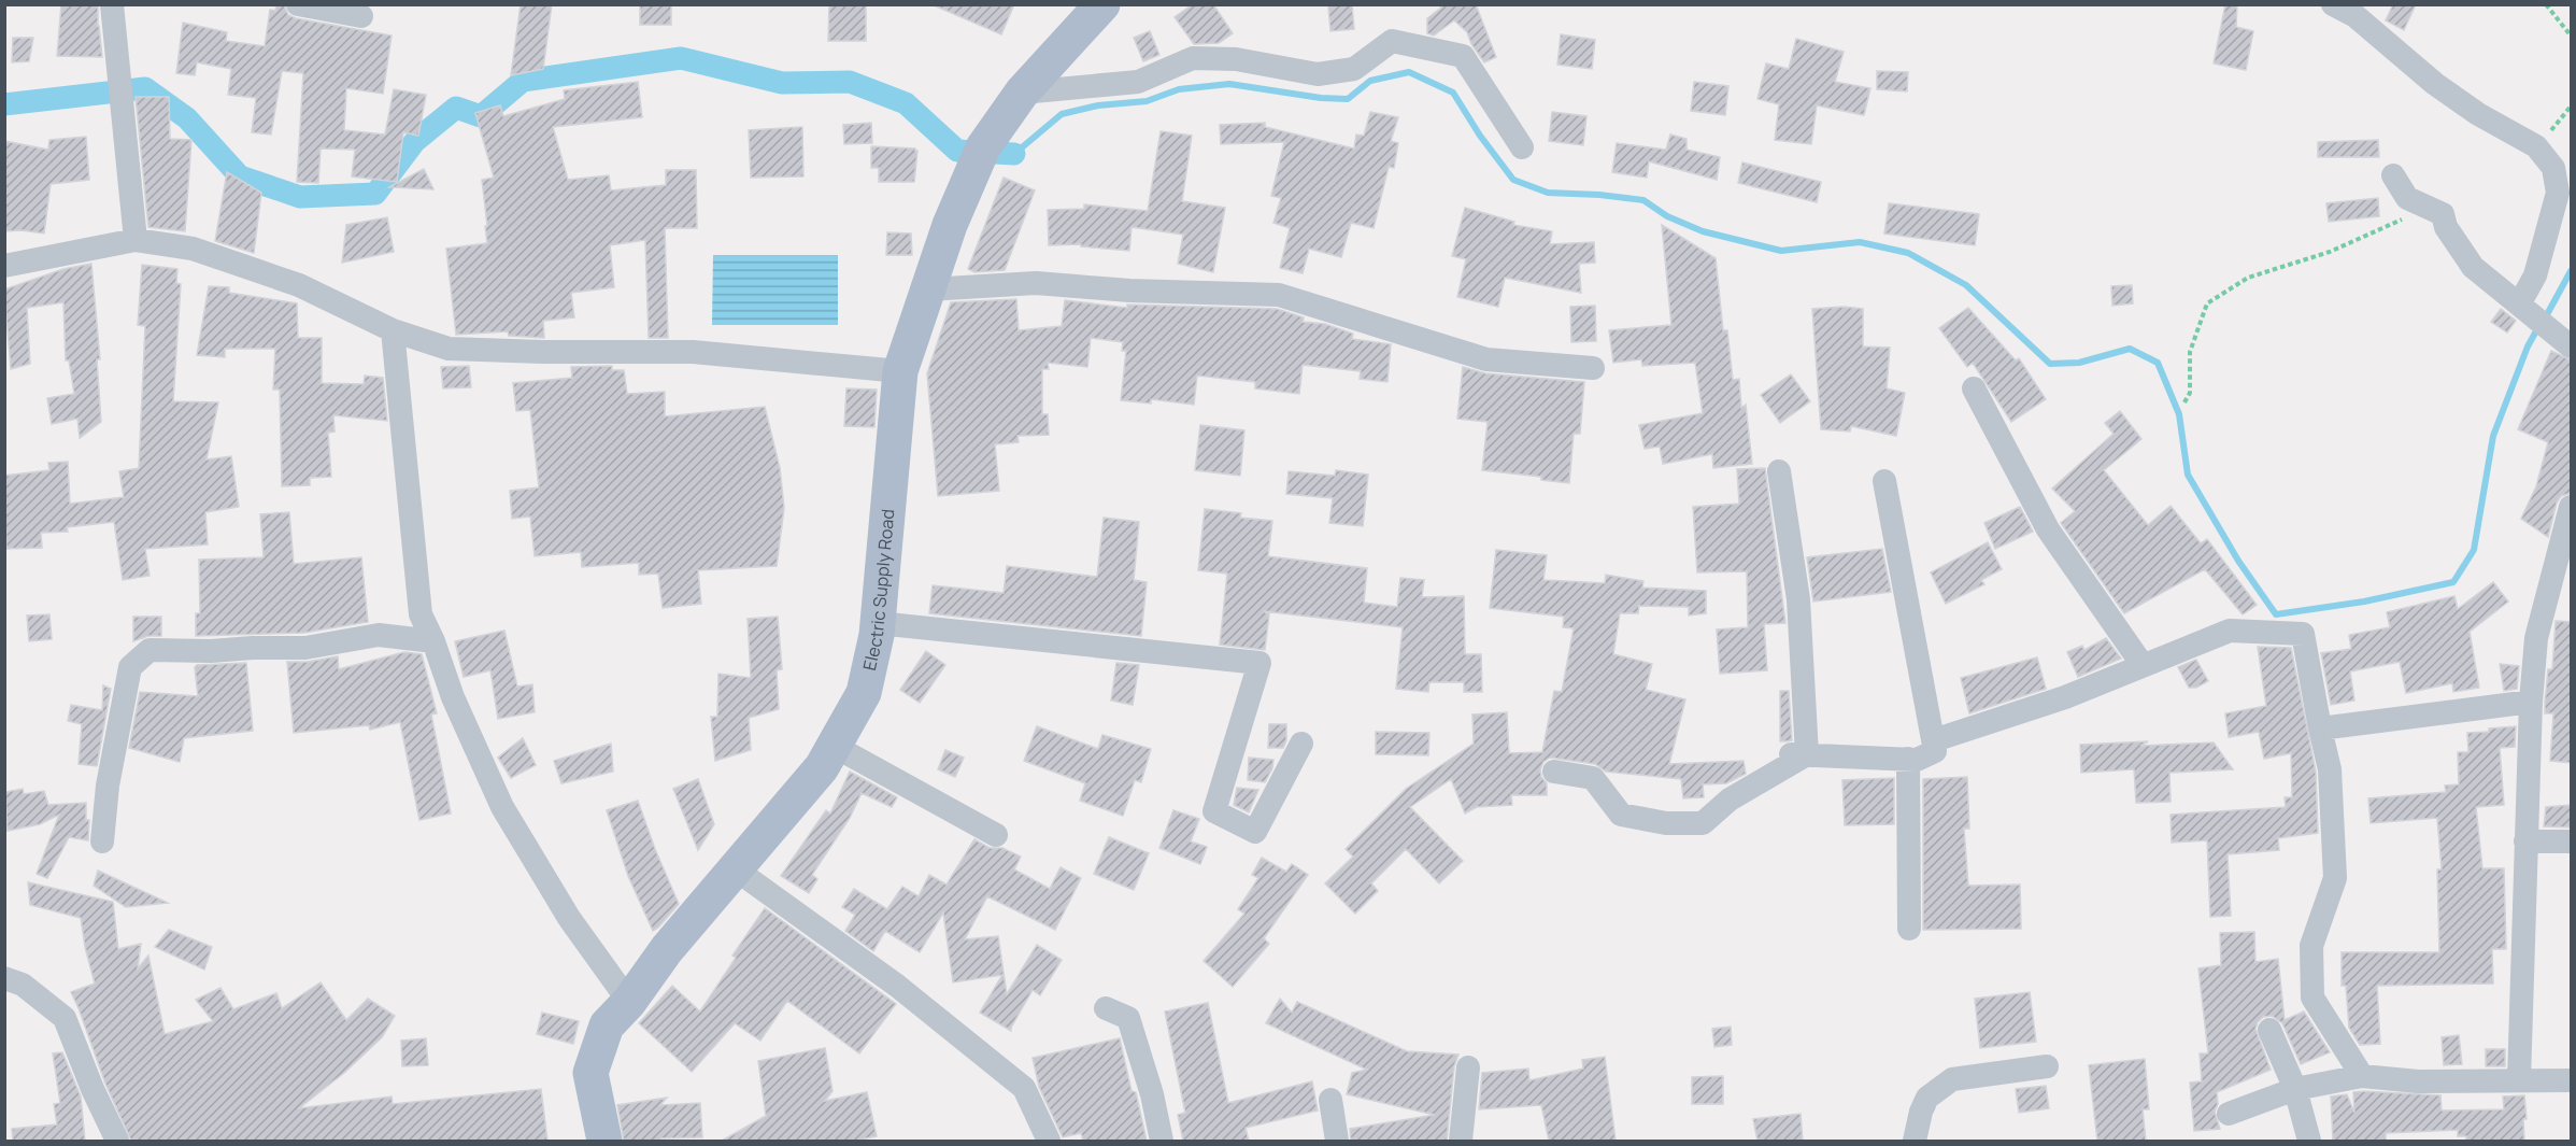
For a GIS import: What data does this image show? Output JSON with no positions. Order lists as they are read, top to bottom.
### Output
{
  "streets": {
    "main road": ["Electric Supply Road"]
  }
}
